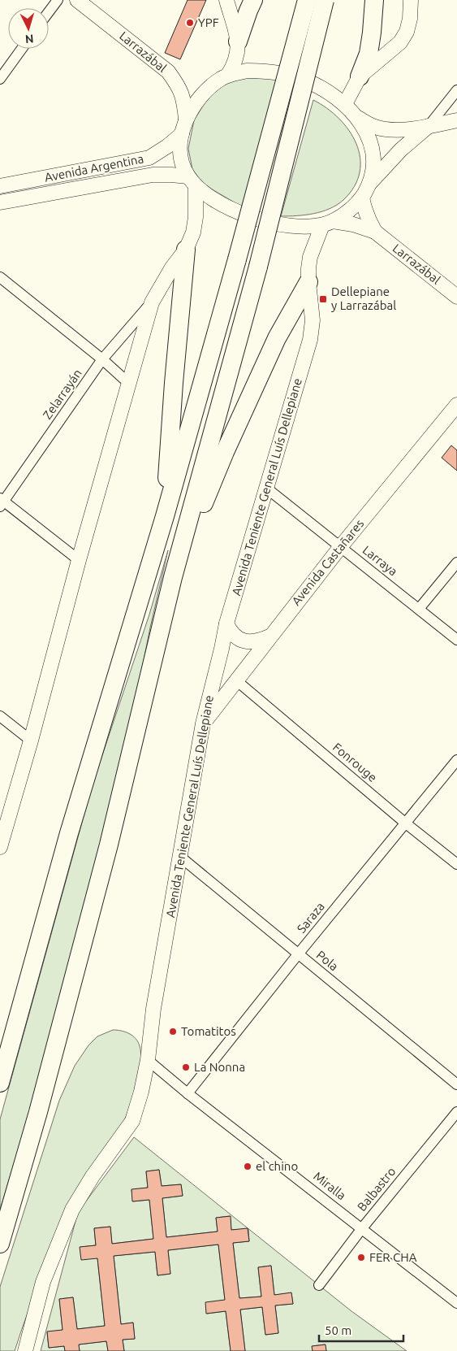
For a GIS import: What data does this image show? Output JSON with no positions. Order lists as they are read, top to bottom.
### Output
{
  "streets": {
    "street": [
      "Larrazábal",
      "Avenida Argentina",
      "Zelarrayán",
      "Avenida Teniente General Luís Dellepiane",
      "Larraya",
      "Avenida Castañares",
      "Fonrouge",
      "Saraza",
      "Pola",
      "Miralla",
      "Balbastro"
    ]
  },
  "crossings": [
    ["Larrazábal", "Avenida Argentina"],
    ["Larrazábal", "Avenida Teniente General Luís Dellepiane"],
    ["Avenida Teniente General Luís Dellepiane", "Larraya"],
    ["Avenida Teniente General Luís Dellepiane", "Avenida Castañares"],
    ["Avenida Teniente General Luís Dellepiane", "Pola"],
    ["Avenida Teniente General Luís Dellepiane", "Miralla"],
    ["Larraya", "Avenida Castañares"],
    ["Avenida Castañares", "Fonrouge"],
    ["Fonrouge", "Saraza"],
    ["Saraza", "Pola"],
    ["Saraza", "Miralla"],
    ["Miralla", "Balbastro"]
  ],
  "places": {
    "other": [
      "YPF",
      "Tomatitos",
      "La Nonna",
      "el chino",
      "FER CHA"
    ],
    "transit": ["Dellepiane y Larrazábal"]
  },
  "scale_bar": "50 m",
  "north": "bottom"
}
